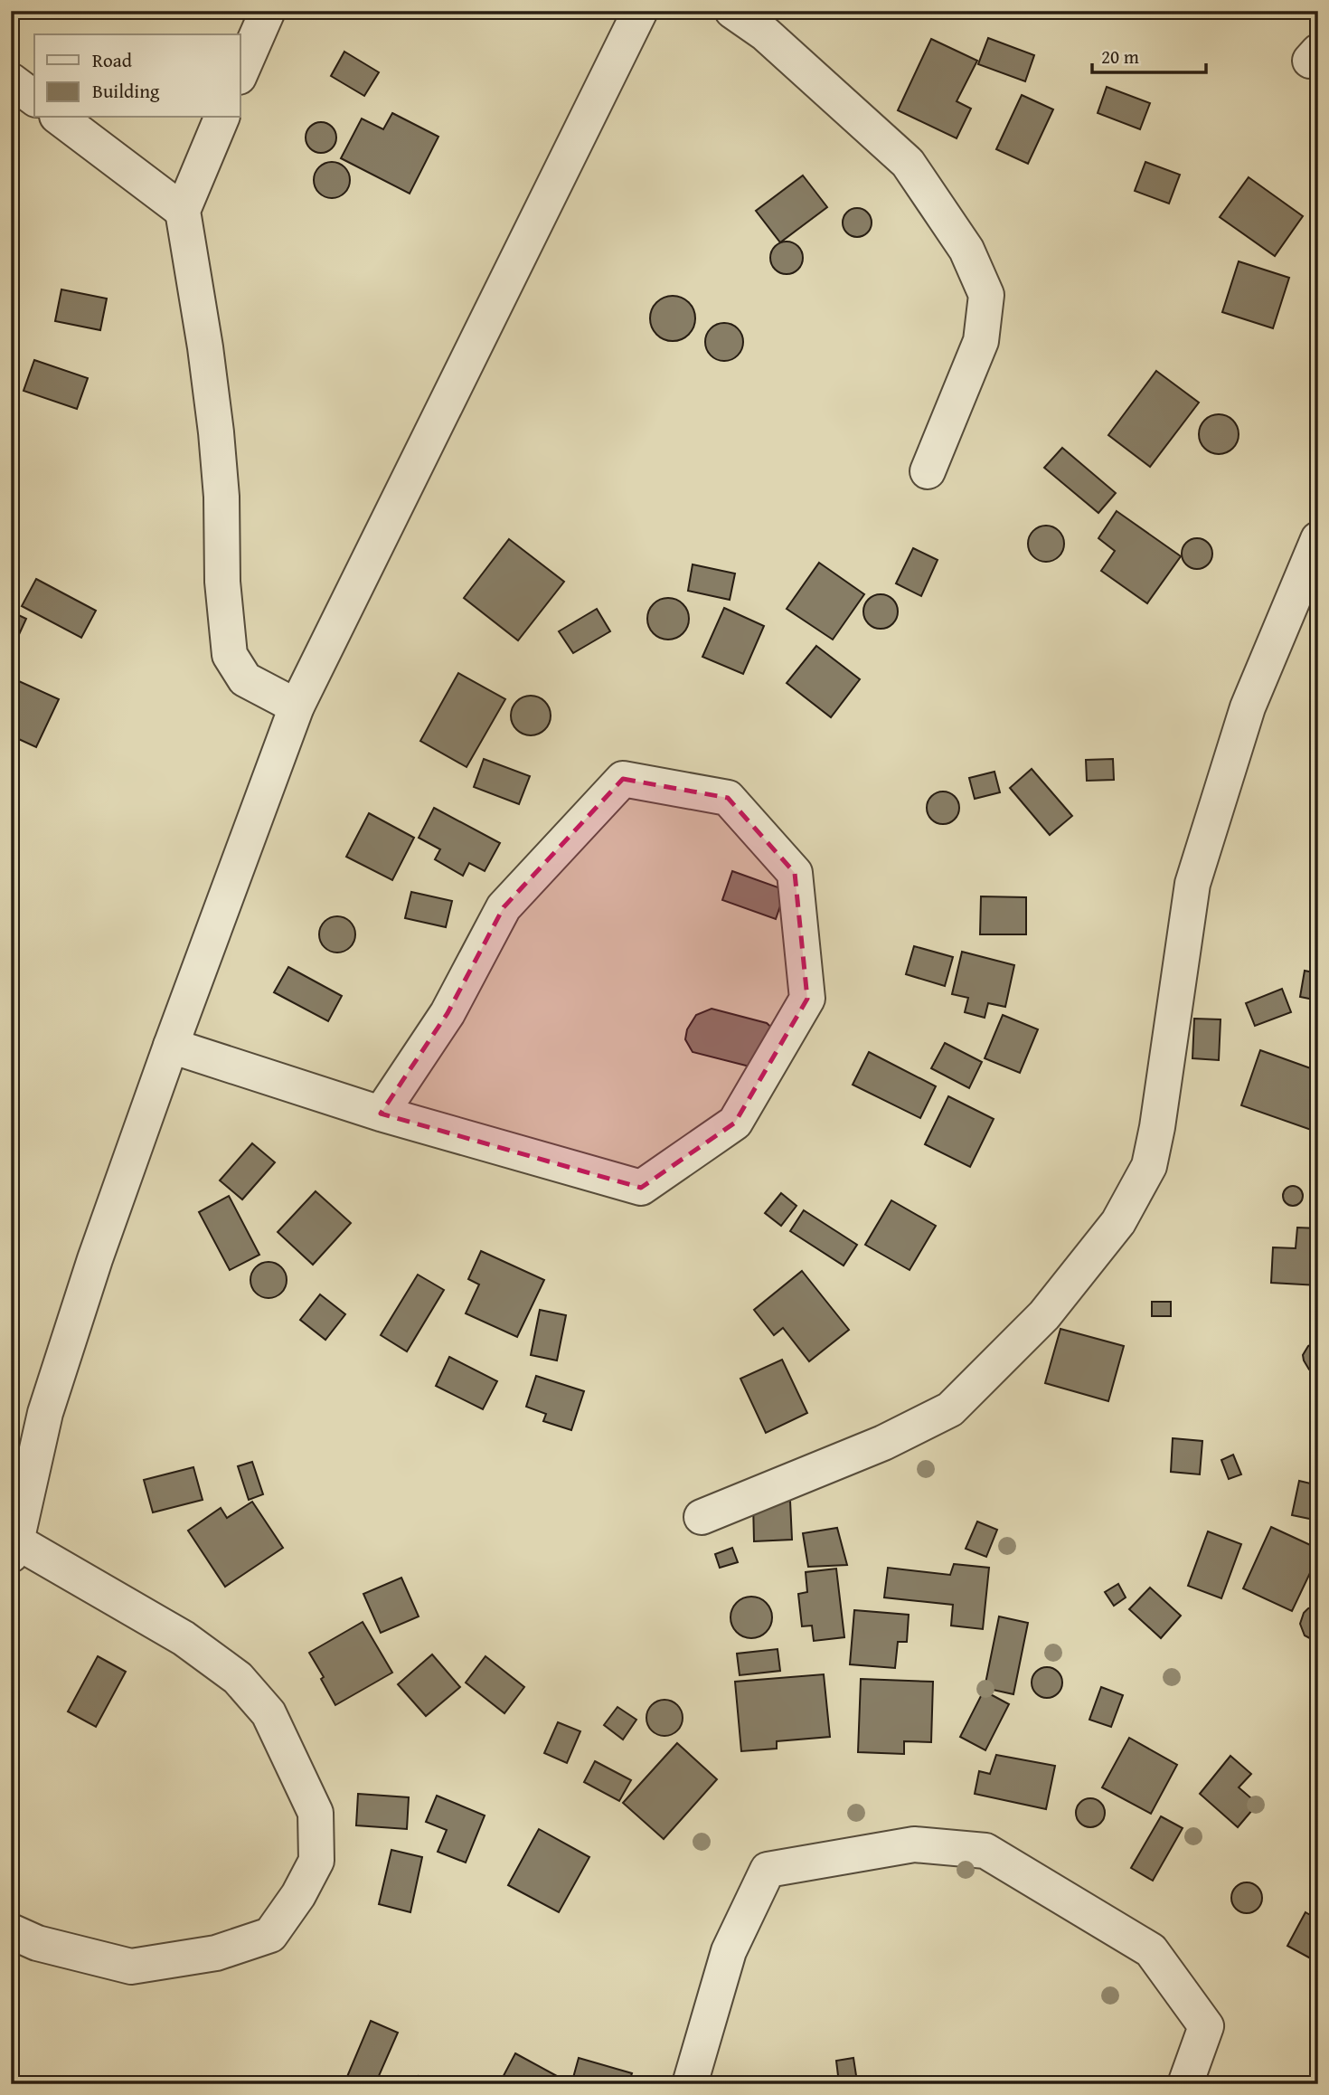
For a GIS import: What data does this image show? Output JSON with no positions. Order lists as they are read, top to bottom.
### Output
{
  "legend": ["Road", "Building"],
  "scale_bar": "20 m"
}
